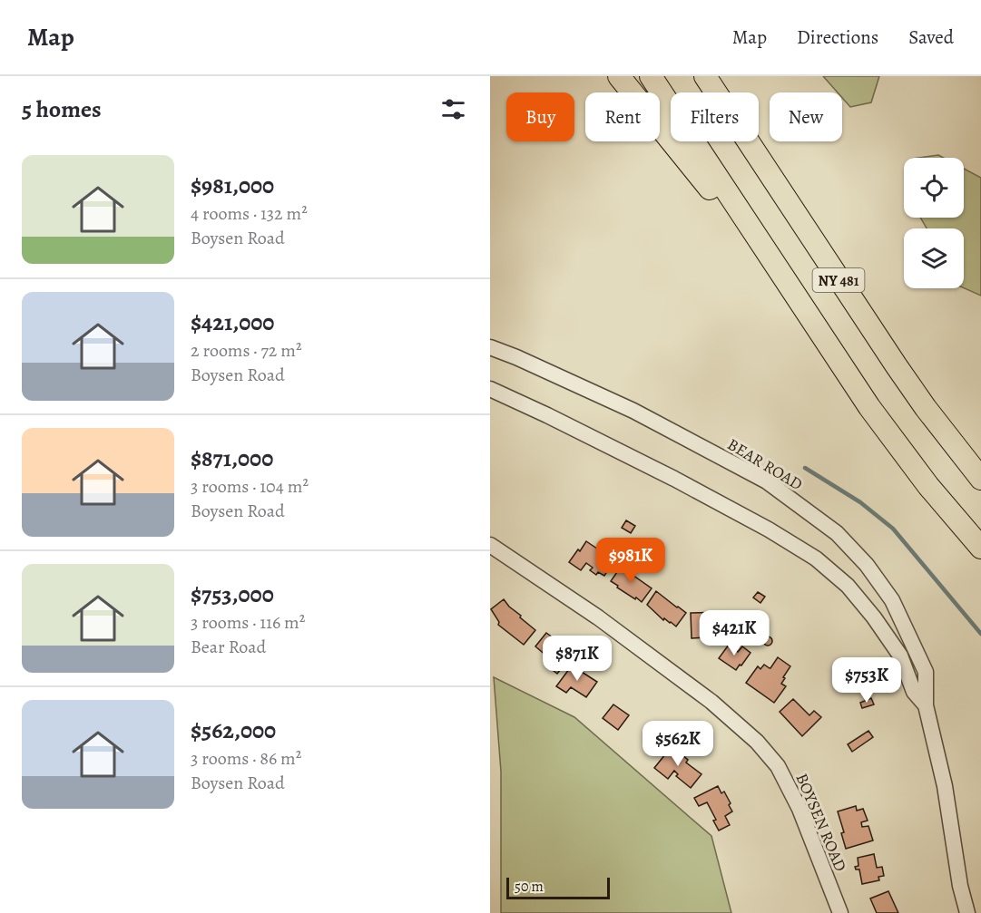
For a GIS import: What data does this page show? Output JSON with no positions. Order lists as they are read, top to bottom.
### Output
{
  "streets": {
    "highway": ["NY 481"],
    "street": ["BEAR ROAD", "BOYSEN ROAD"]
  },
  "scale_bar": "50 m",
  "page": {
    "header": "Map",
    "nav": ["Map", "Directions", "Saved"],
    "heading": "5 homes",
    "chip": [
      "Buy",
      "Rent",
      "Filters",
      "New"
    ],
    "list": [
      {
        "name": "$981,000",
        "note": "4 rooms · 132 m² · Boysen Road"
      },
      {
        "name": "$421,000",
        "note": "2 rooms · 72 m² · Boysen Road"
      },
      {
        "name": "$871,000",
        "note": "3 rooms · 104 m² · Boysen Road"
      },
      {
        "name": "$753,000",
        "note": "3 rooms · 116 m² · Bear Road"
      },
      {
        "name": "$562,000",
        "note": "3 rooms · 86 m² · Boysen Road"
      }
    ],
    "price": [
      "$981K",
      "$421K",
      "$871K",
      "$753K",
      "$562K"
    ],
    "scale": "50 m"
  }
}
